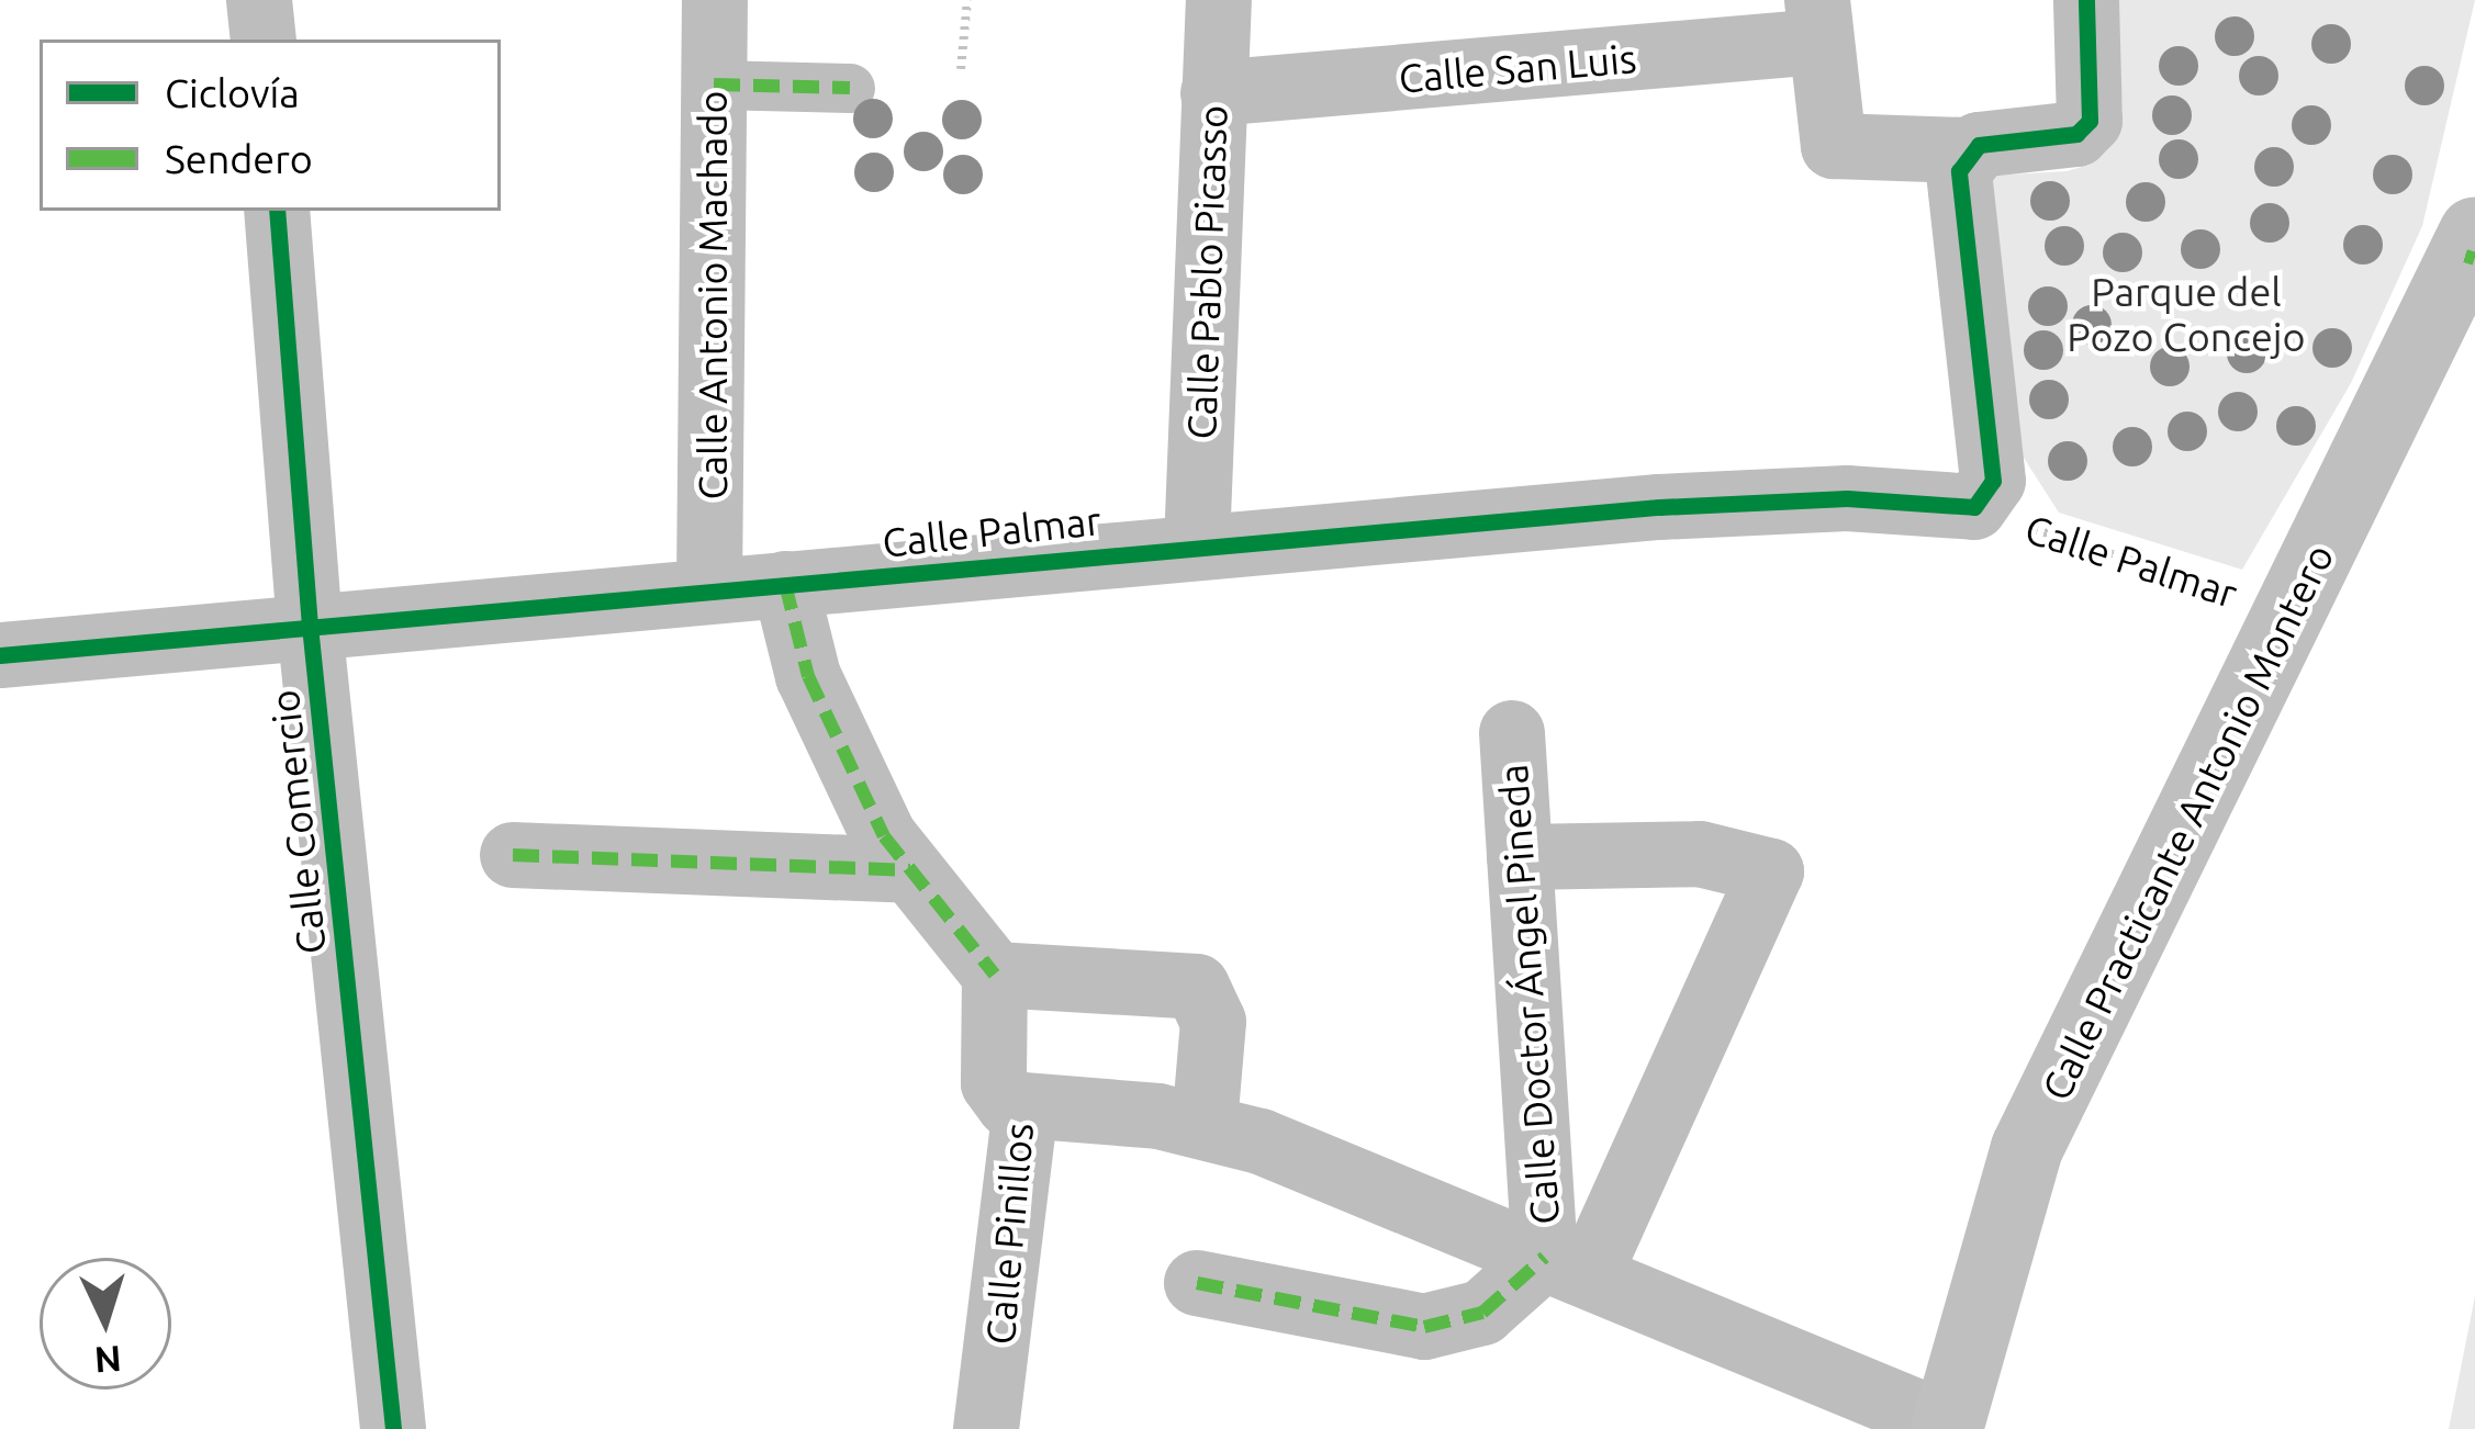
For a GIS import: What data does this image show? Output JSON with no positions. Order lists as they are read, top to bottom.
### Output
{
  "streets": {
    "main road": ["Calle Practicante Antonio Montero"],
    "street": [
      "Calle San Luis",
      "Calle Pablo Picasso",
      "Calle Antonio Machado",
      "Calle Palmar",
      "Calle Comercio",
      "Calle Doctor Ángel Pineda",
      "Calle Pinillos"
    ]
  },
  "crossings": [
    ["Calle San Luis", "Calle Pablo Picasso"],
    ["Calle Pablo Picasso", "Calle Palmar"],
    ["Calle Antonio Machado", "Calle Palmar"],
    ["Calle Palmar", "Calle Comercio"],
    ["Calle Palmar", "Calle Practicante Antonio Montero"]
  ],
  "parks": ["Parque del Pozo Concejo"],
  "legend": ["Ciclovía", "Sendero"],
  "north": "bottom"
}
